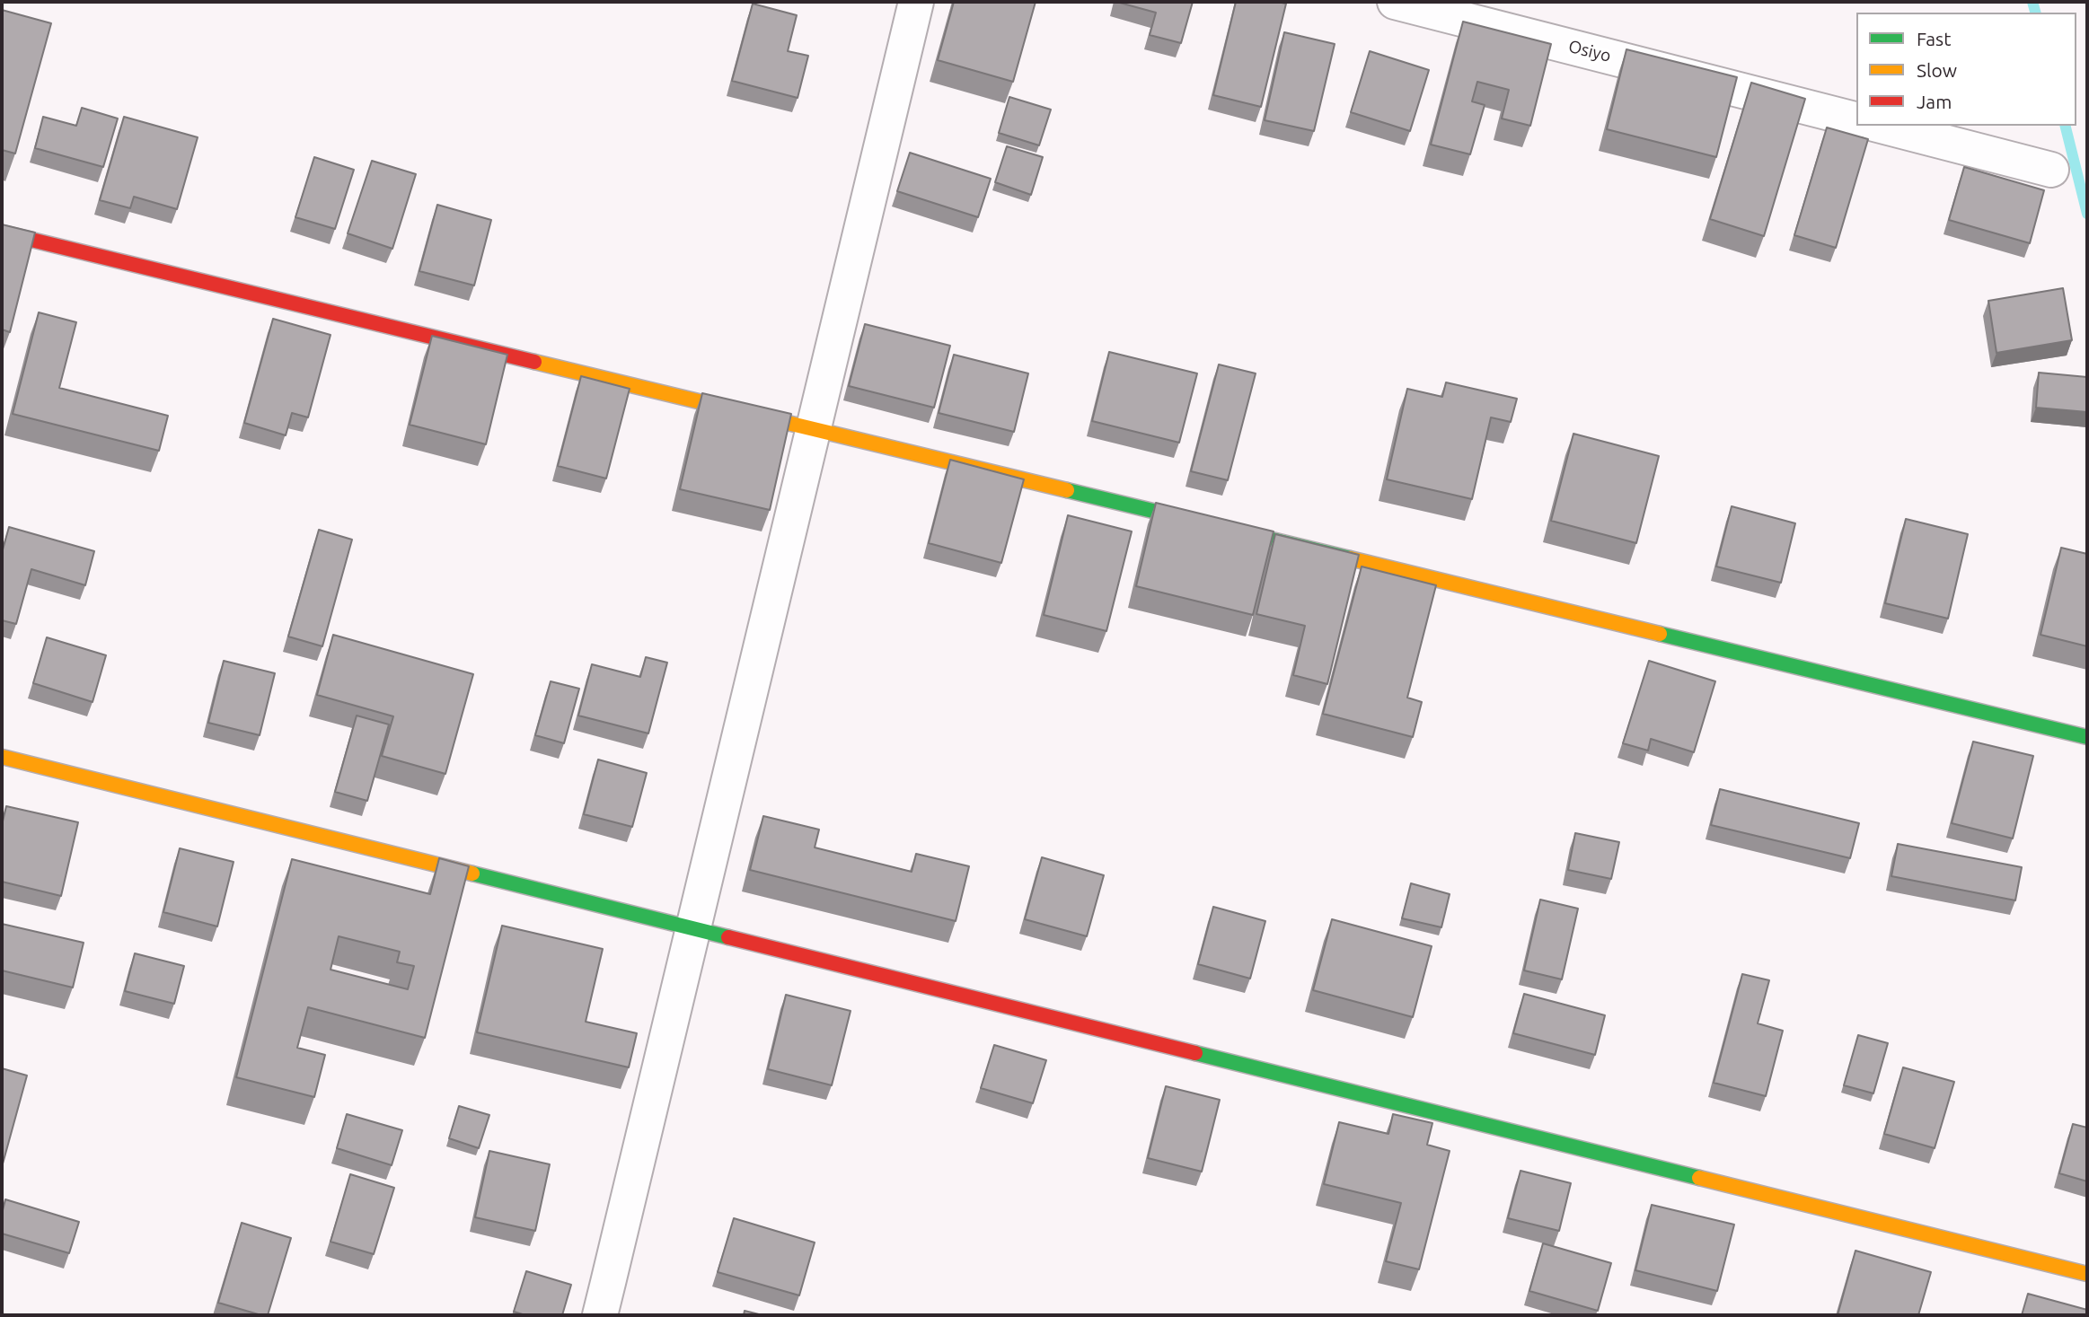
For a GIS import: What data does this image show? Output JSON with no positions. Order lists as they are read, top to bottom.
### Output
{
  "streets": {
    "street": ["Osiyo"]
  },
  "legend": ["Fast", "Slow", "Jam"]
}
